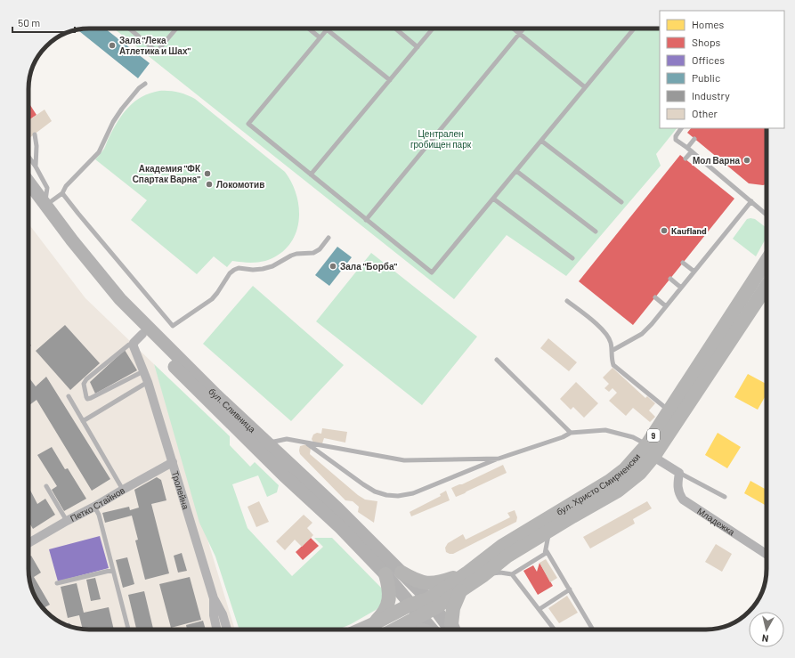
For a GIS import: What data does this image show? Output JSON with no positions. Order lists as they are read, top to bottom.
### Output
{
  "streets": {
    "main road": ["бул. Сливница", "9", "бул. Христо Смирненски"],
    "street": ["Тролейна", "Петко Стайнов", "Младежка"]
  },
  "crossings": [
    ["бул. Сливница", "бул. Христо Смирненски"],
    ["бул. Сливница", "Тролейна"],
    ["Тролейна", "Петко Стайнов"]
  ],
  "parks": ["Централен гробищен парк"],
  "places": [
    "Зала \"Лека Атлетика и Шах\"",
    "Мол Варна",
    "Академия \"ФК Спартак Варна\"",
    "Локомотив",
    "Kaufland",
    "Зала \"Борба\""
  ],
  "legend": [
    "Homes",
    "Shops",
    "Offices",
    "Public",
    "Industry",
    "Other"
  ],
  "scale_bar": "50 m",
  "north": "bottom"
}
